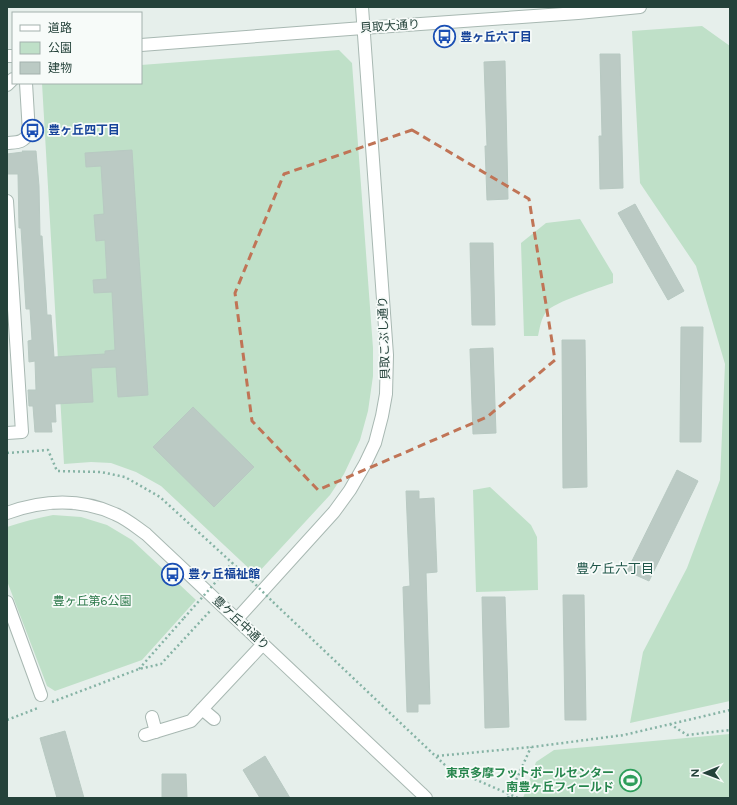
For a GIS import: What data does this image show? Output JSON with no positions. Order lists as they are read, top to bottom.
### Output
{
  "streets": {
    "street": ["貝取大通り", "貝取こぶし通り", "豊ケ丘中通り"]
  },
  "crossings": [
    ["貝取大通り", "貝取こぶし通り"],
    ["貝取こぶし通り", "豊ケ丘中通り"]
  ],
  "districts": ["豊ケ丘六丁目"],
  "parks": ["豊ヶ丘第6公園"],
  "places": {
    "bus stop": ["豊ヶ丘六丁目", "豊ヶ丘四丁目", "豊ヶ丘福祉館"],
    "sports": ["東京多摩フットボールセンター 南豊ヶ丘フィールド"]
  },
  "legend": ["道路", "公園", "建物"],
  "north": "left"
}
